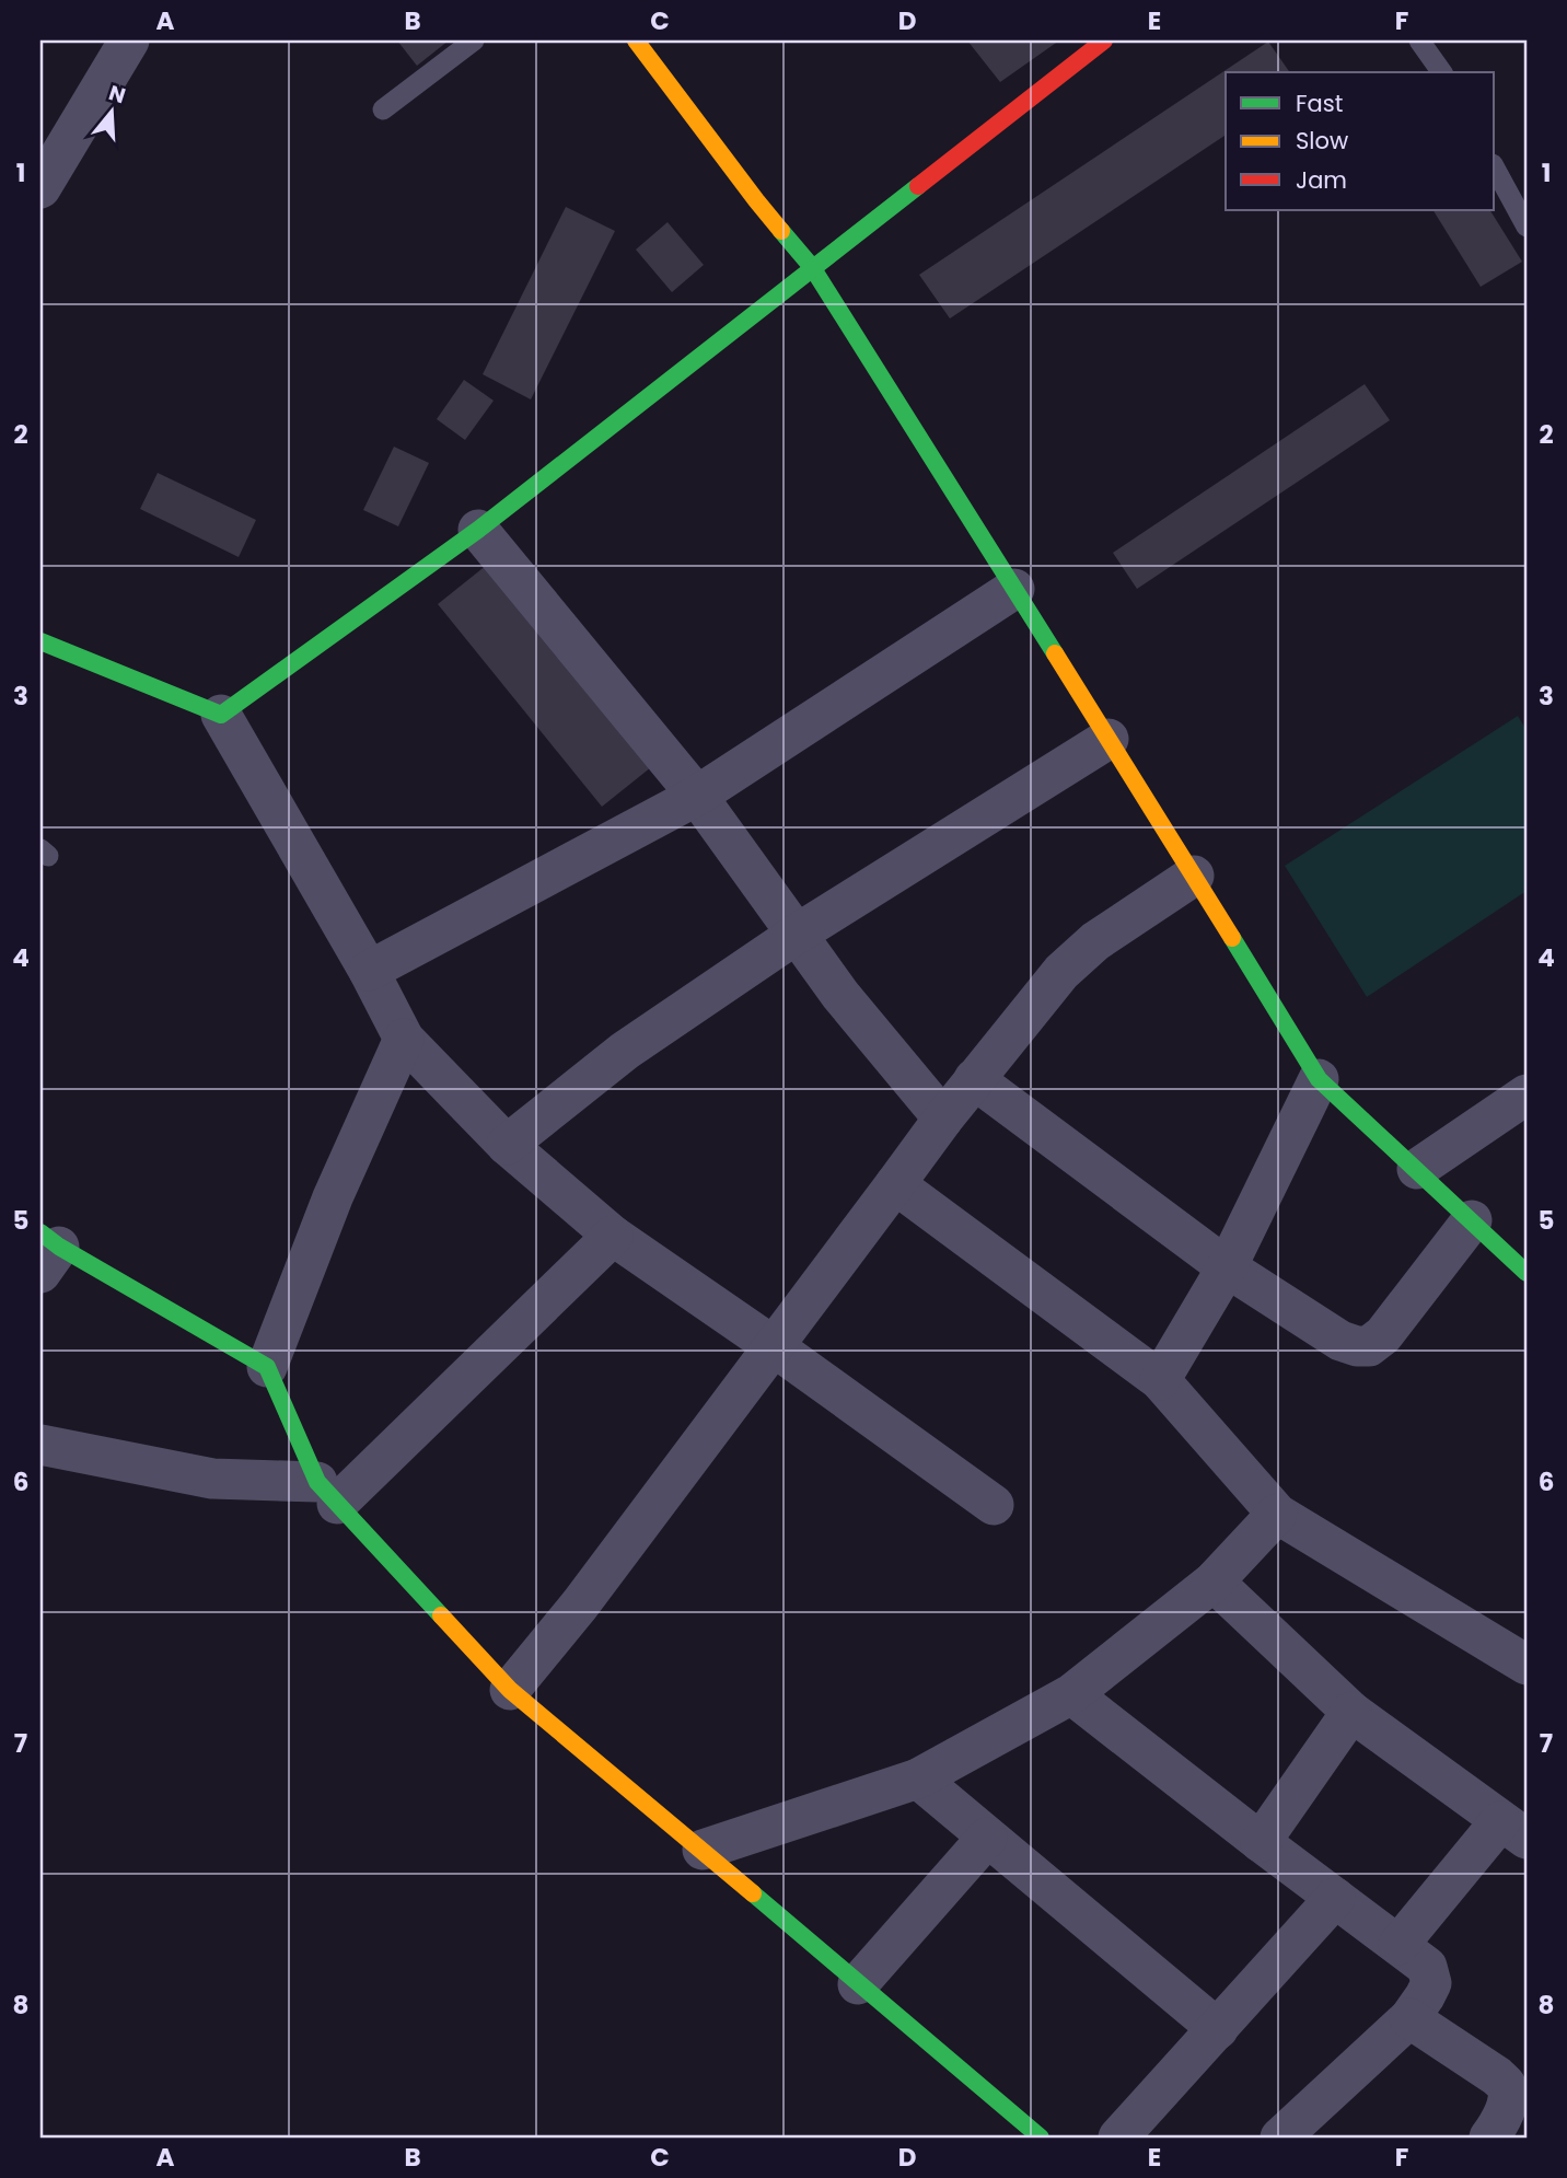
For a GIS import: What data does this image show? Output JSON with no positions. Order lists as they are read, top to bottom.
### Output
{
  "legend": ["Fast", "Slow", "Jam"],
  "north": "top",
  "grid": {
    "columns": [
      "A",
      "B",
      "C",
      "D",
      "E",
      "F"
    ],
    "rows": [
      "1",
      "2",
      "3",
      "4",
      "5",
      "6",
      "7",
      "8"
    ]
  }
}
